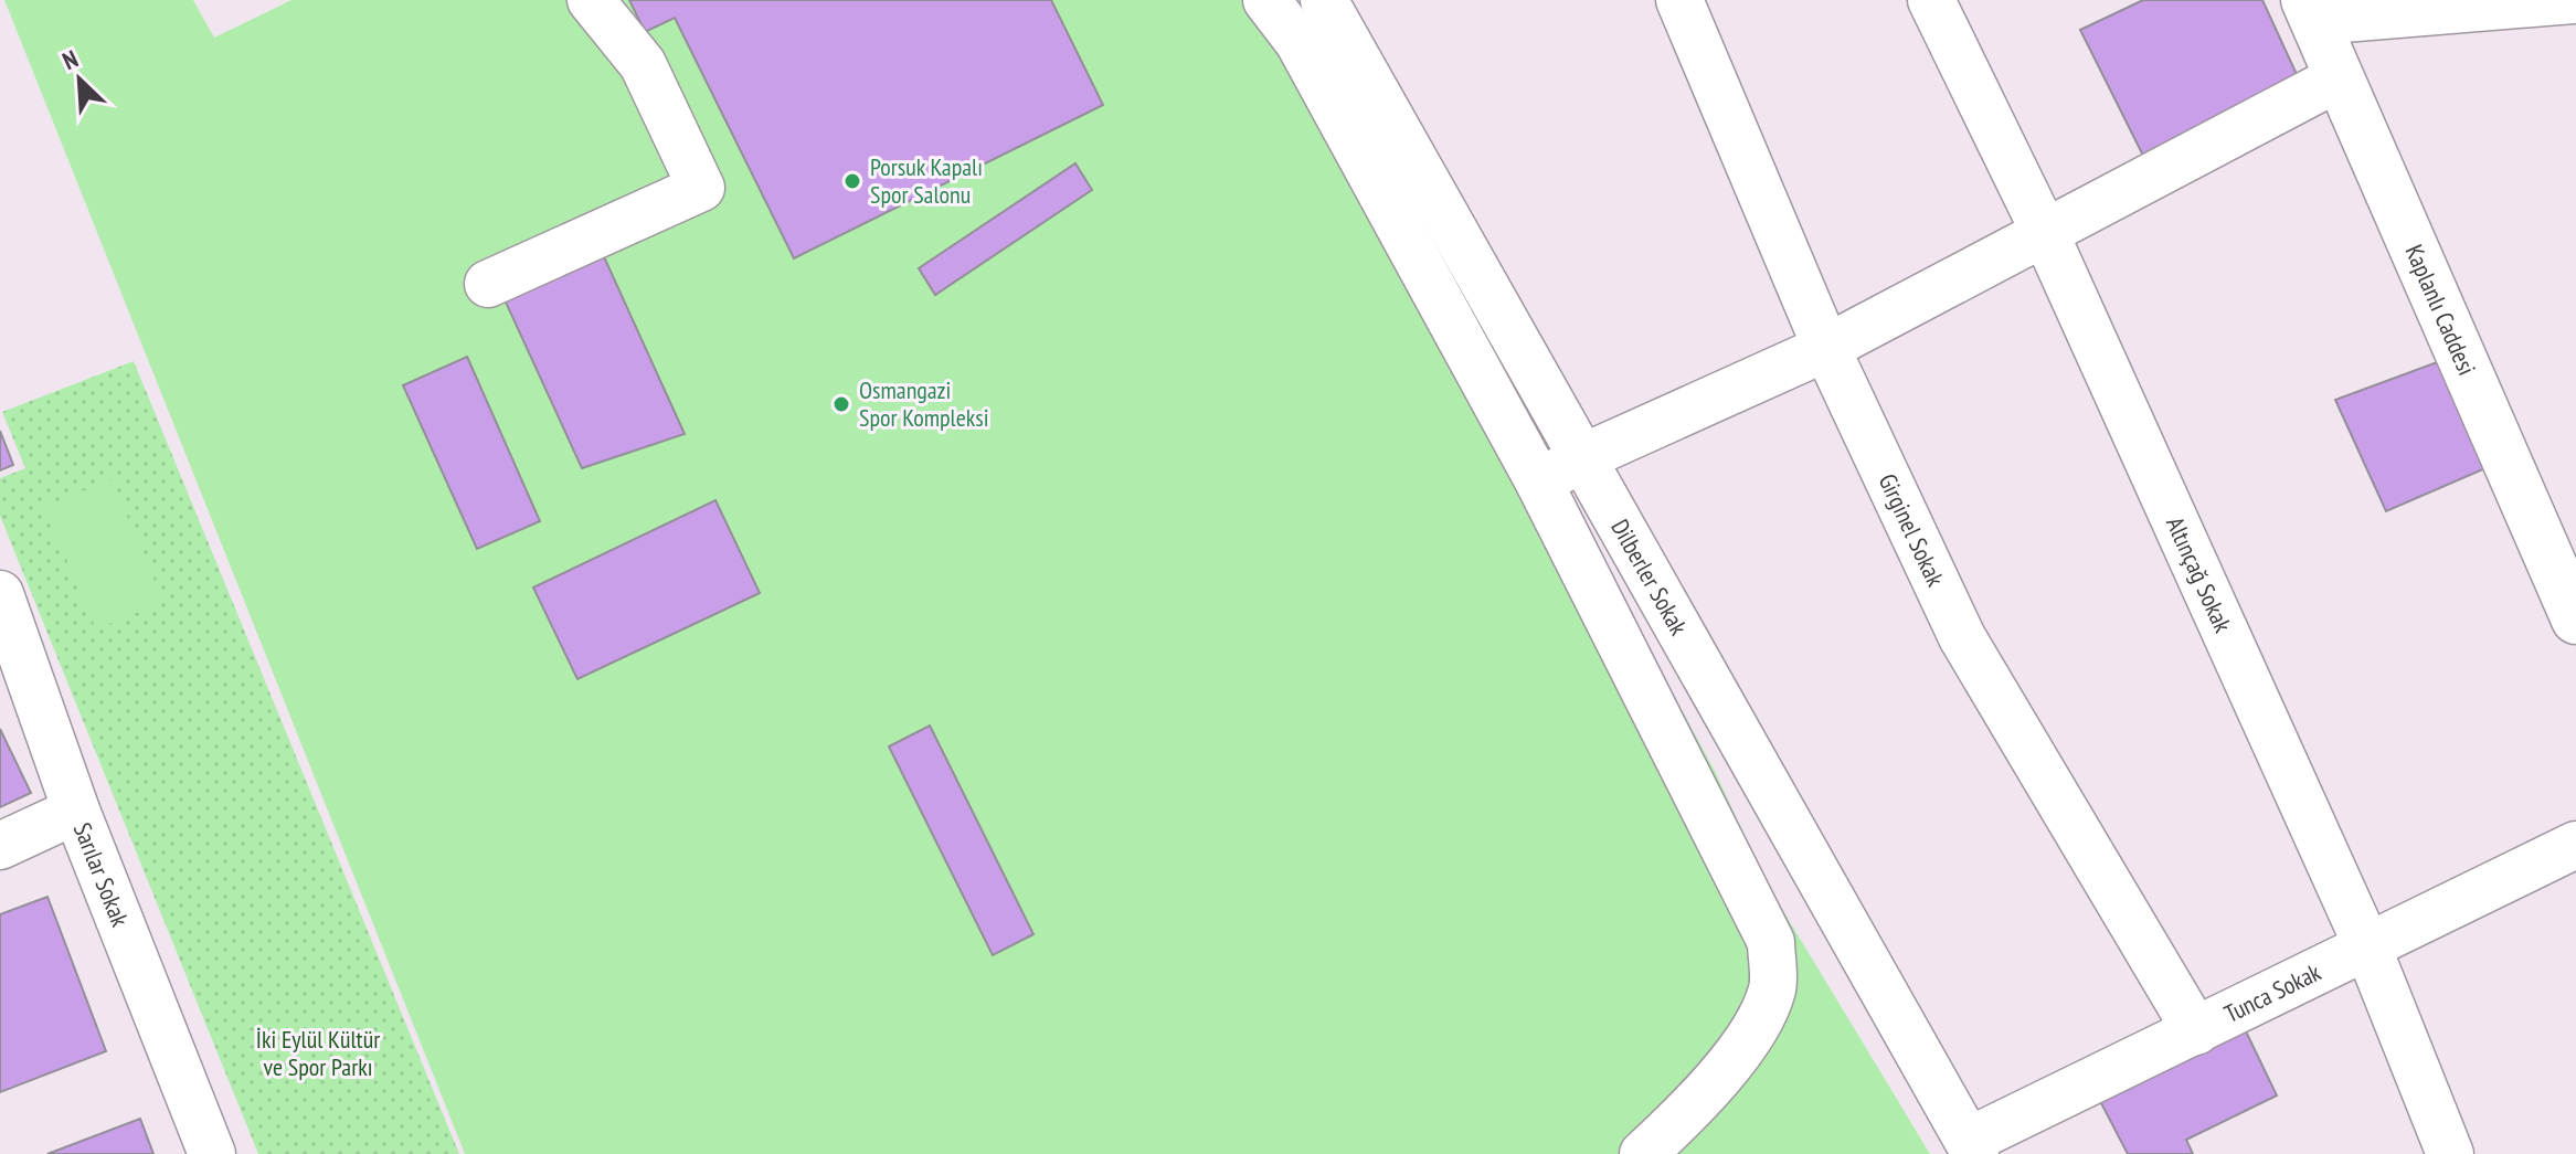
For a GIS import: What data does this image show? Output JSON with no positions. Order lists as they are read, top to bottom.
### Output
{
  "streets": {
    "main road": ["Kaplanlı Caddesi"],
    "street": [
      "Girginel Sokak",
      "Altınçağ Sokak",
      "Dilberler Sokak",
      "Sarılar Sokak",
      "Tunca Sokak"
    ]
  },
  "crossings": [
    ["Girginel Sokak", "Tunca Sokak"],
    ["Altınçağ Sokak", "Tunca Sokak"],
    ["Dilberler Sokak", "Tunca Sokak"]
  ],
  "parks": ["İki Eylül Kültür ve Spor Parkı"],
  "places": ["Porsuk Kapalı Spor Salonu", "Osmangazi Spor Kompleksi"],
  "north": "top left"
}
